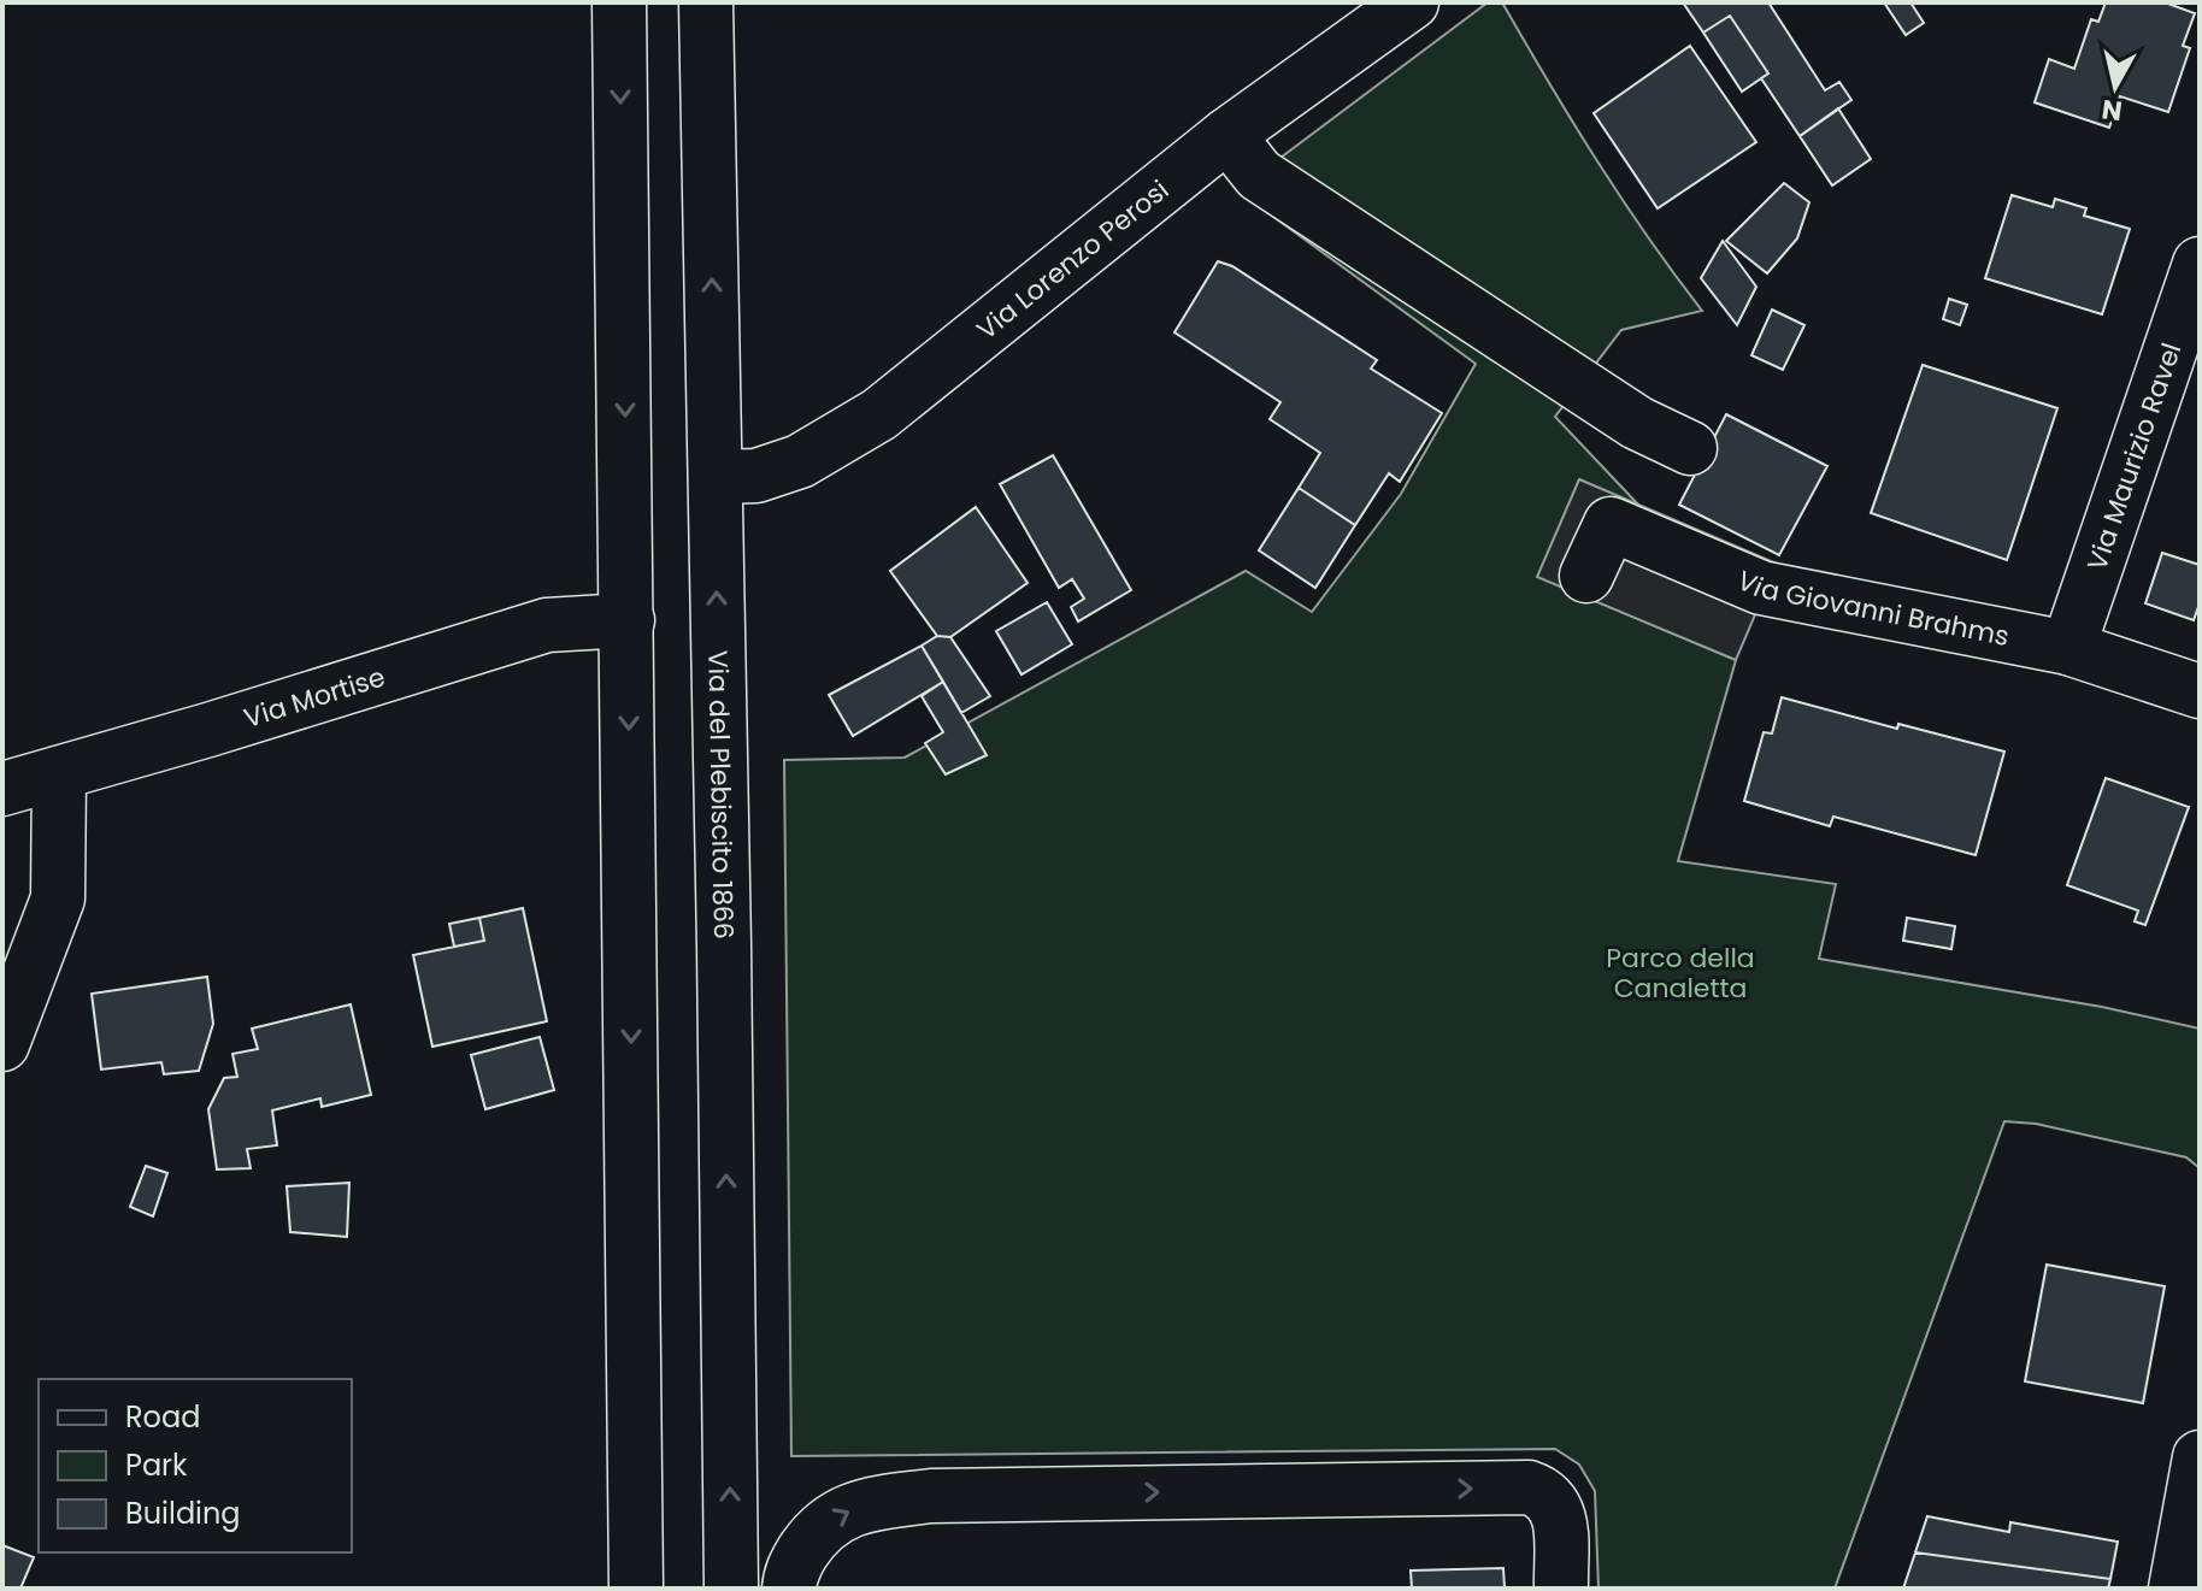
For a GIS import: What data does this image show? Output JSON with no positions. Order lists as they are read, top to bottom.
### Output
{
  "streets": {
    "main road": [
      "Via Lorenzo Perosi",
      "Via Maurizio Ravel",
      "Via Giovanni Brahms",
      "Via Mortise",
      "Via del Plebiscito 1866"
    ]
  },
  "crossings": [
    ["Via Lorenzo Perosi", "Via del Plebiscito 1866"],
    ["Via Maurizio Ravel", "Via Giovanni Brahms"]
  ],
  "parks": ["Parco della Canaletta"],
  "legend": ["Road", "Park", "Building"],
  "north": "bottom"
}
